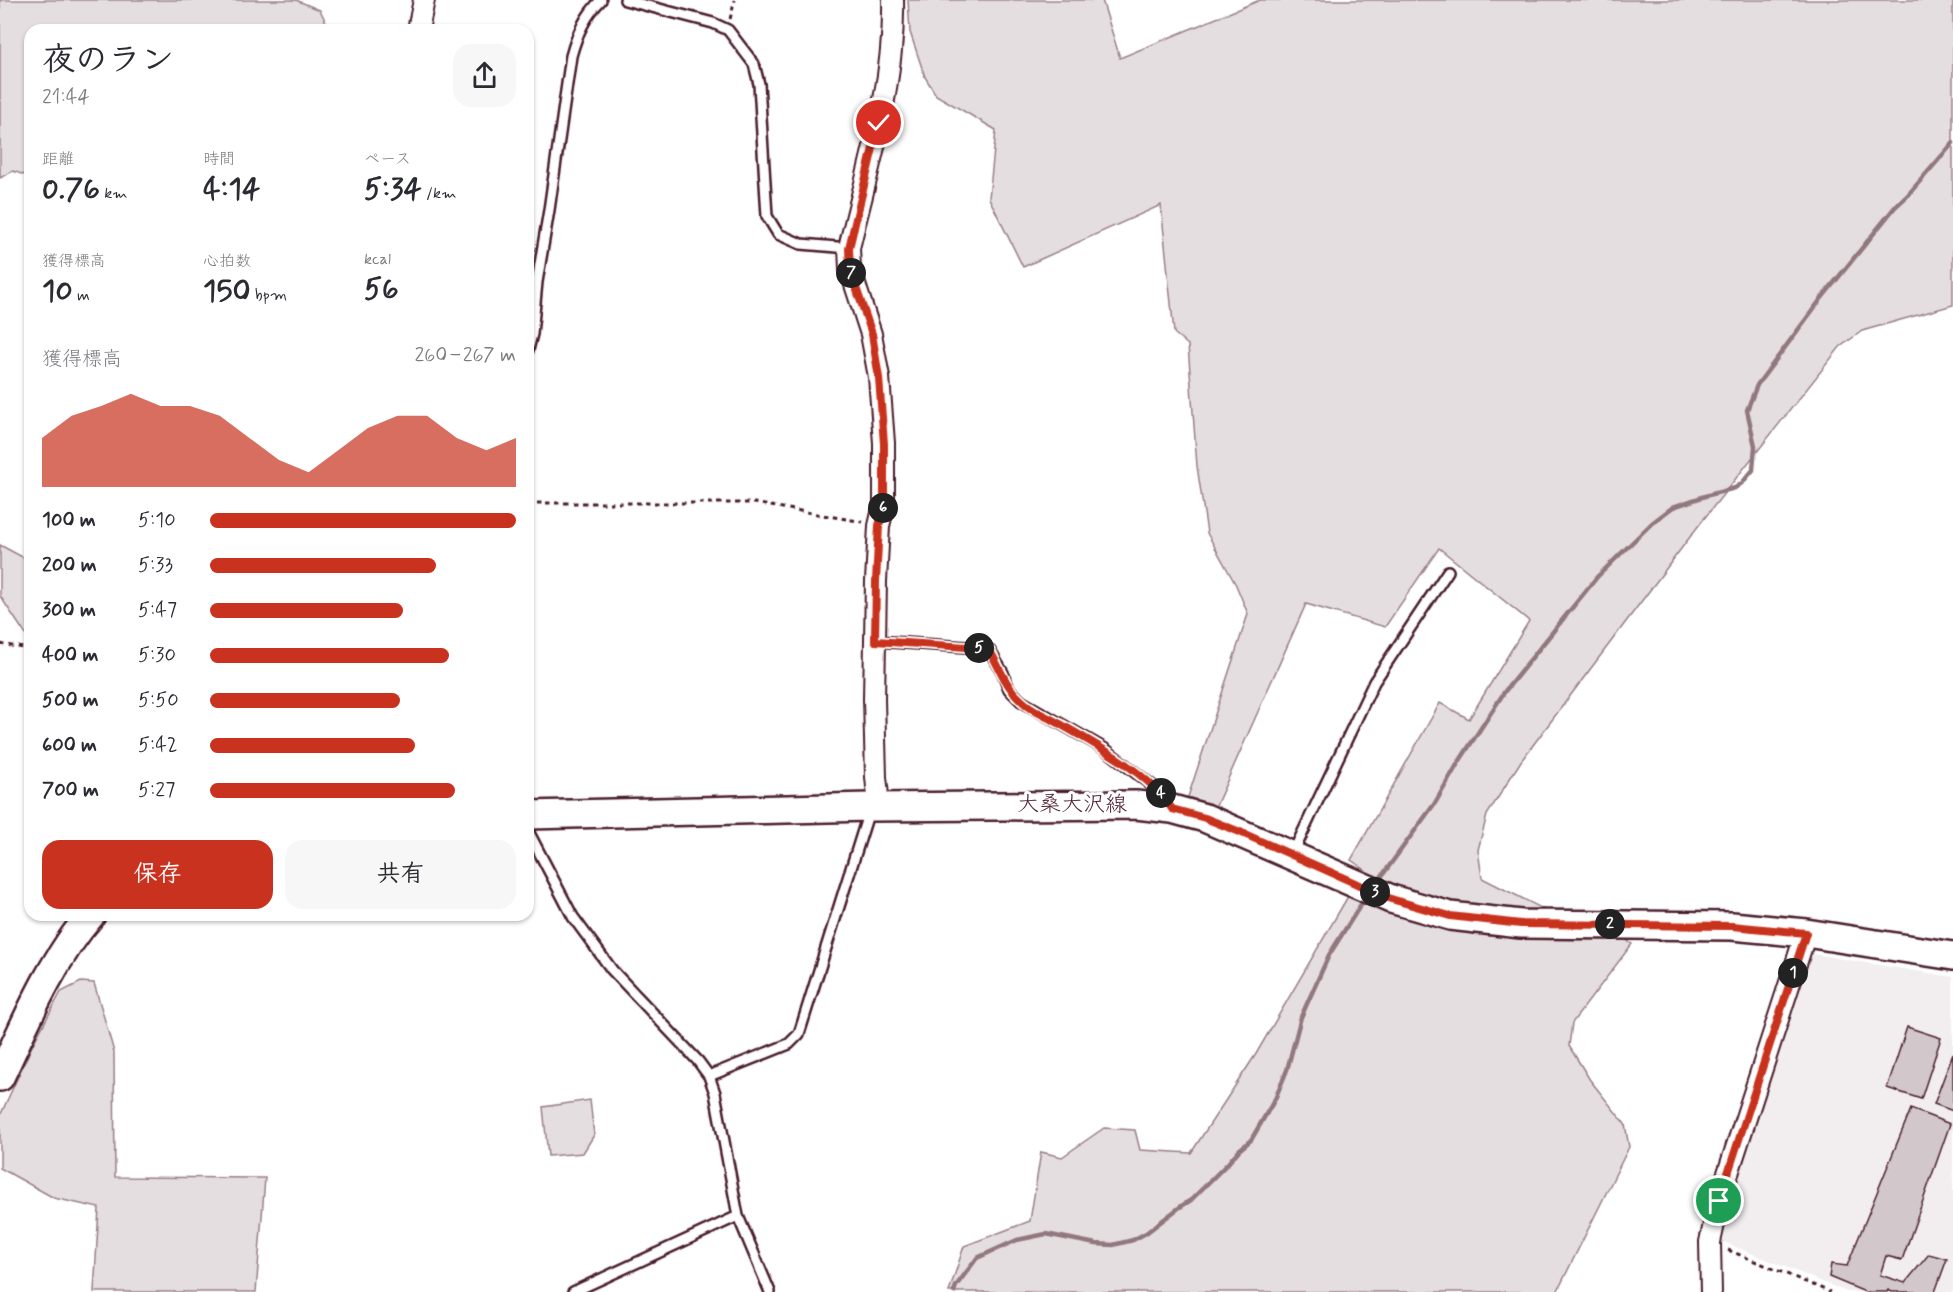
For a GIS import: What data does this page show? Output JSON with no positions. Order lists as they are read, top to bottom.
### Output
{
  "streets": {
    "main road": ["大桑大沢線"]
  },
  "page": {
    "heading": ["夜のラン", "21:44"],
    "stats": [
      ["距離", "0.76 km"],
      ["時間", "4:14"],
      ["ペース", "5:34 /km"],
      ["獲得標高", "10 m"],
      ["心拍数", "150 bpm"],
      ["kcal", "56"]
    ],
    "pins": [
      "7",
      "6",
      "5",
      "4",
      "3",
      "2",
      "1"
    ],
    "chart": ["獲得標高", "260–267 m"],
    "list": [
      {
        "name": "100 m",
        "note": "5:10"
      },
      {
        "name": "200 m",
        "note": "5:33"
      },
      {
        "name": "300 m",
        "note": "5:47"
      },
      {
        "name": "400 m",
        "note": "5:30"
      },
      {
        "name": "500 m",
        "note": "5:50"
      },
      {
        "name": "600 m",
        "note": "5:42"
      },
      {
        "name": "700 m",
        "note": "5:27"
      }
    ],
    "buttons": ["保存", "共有"]
  }
}
